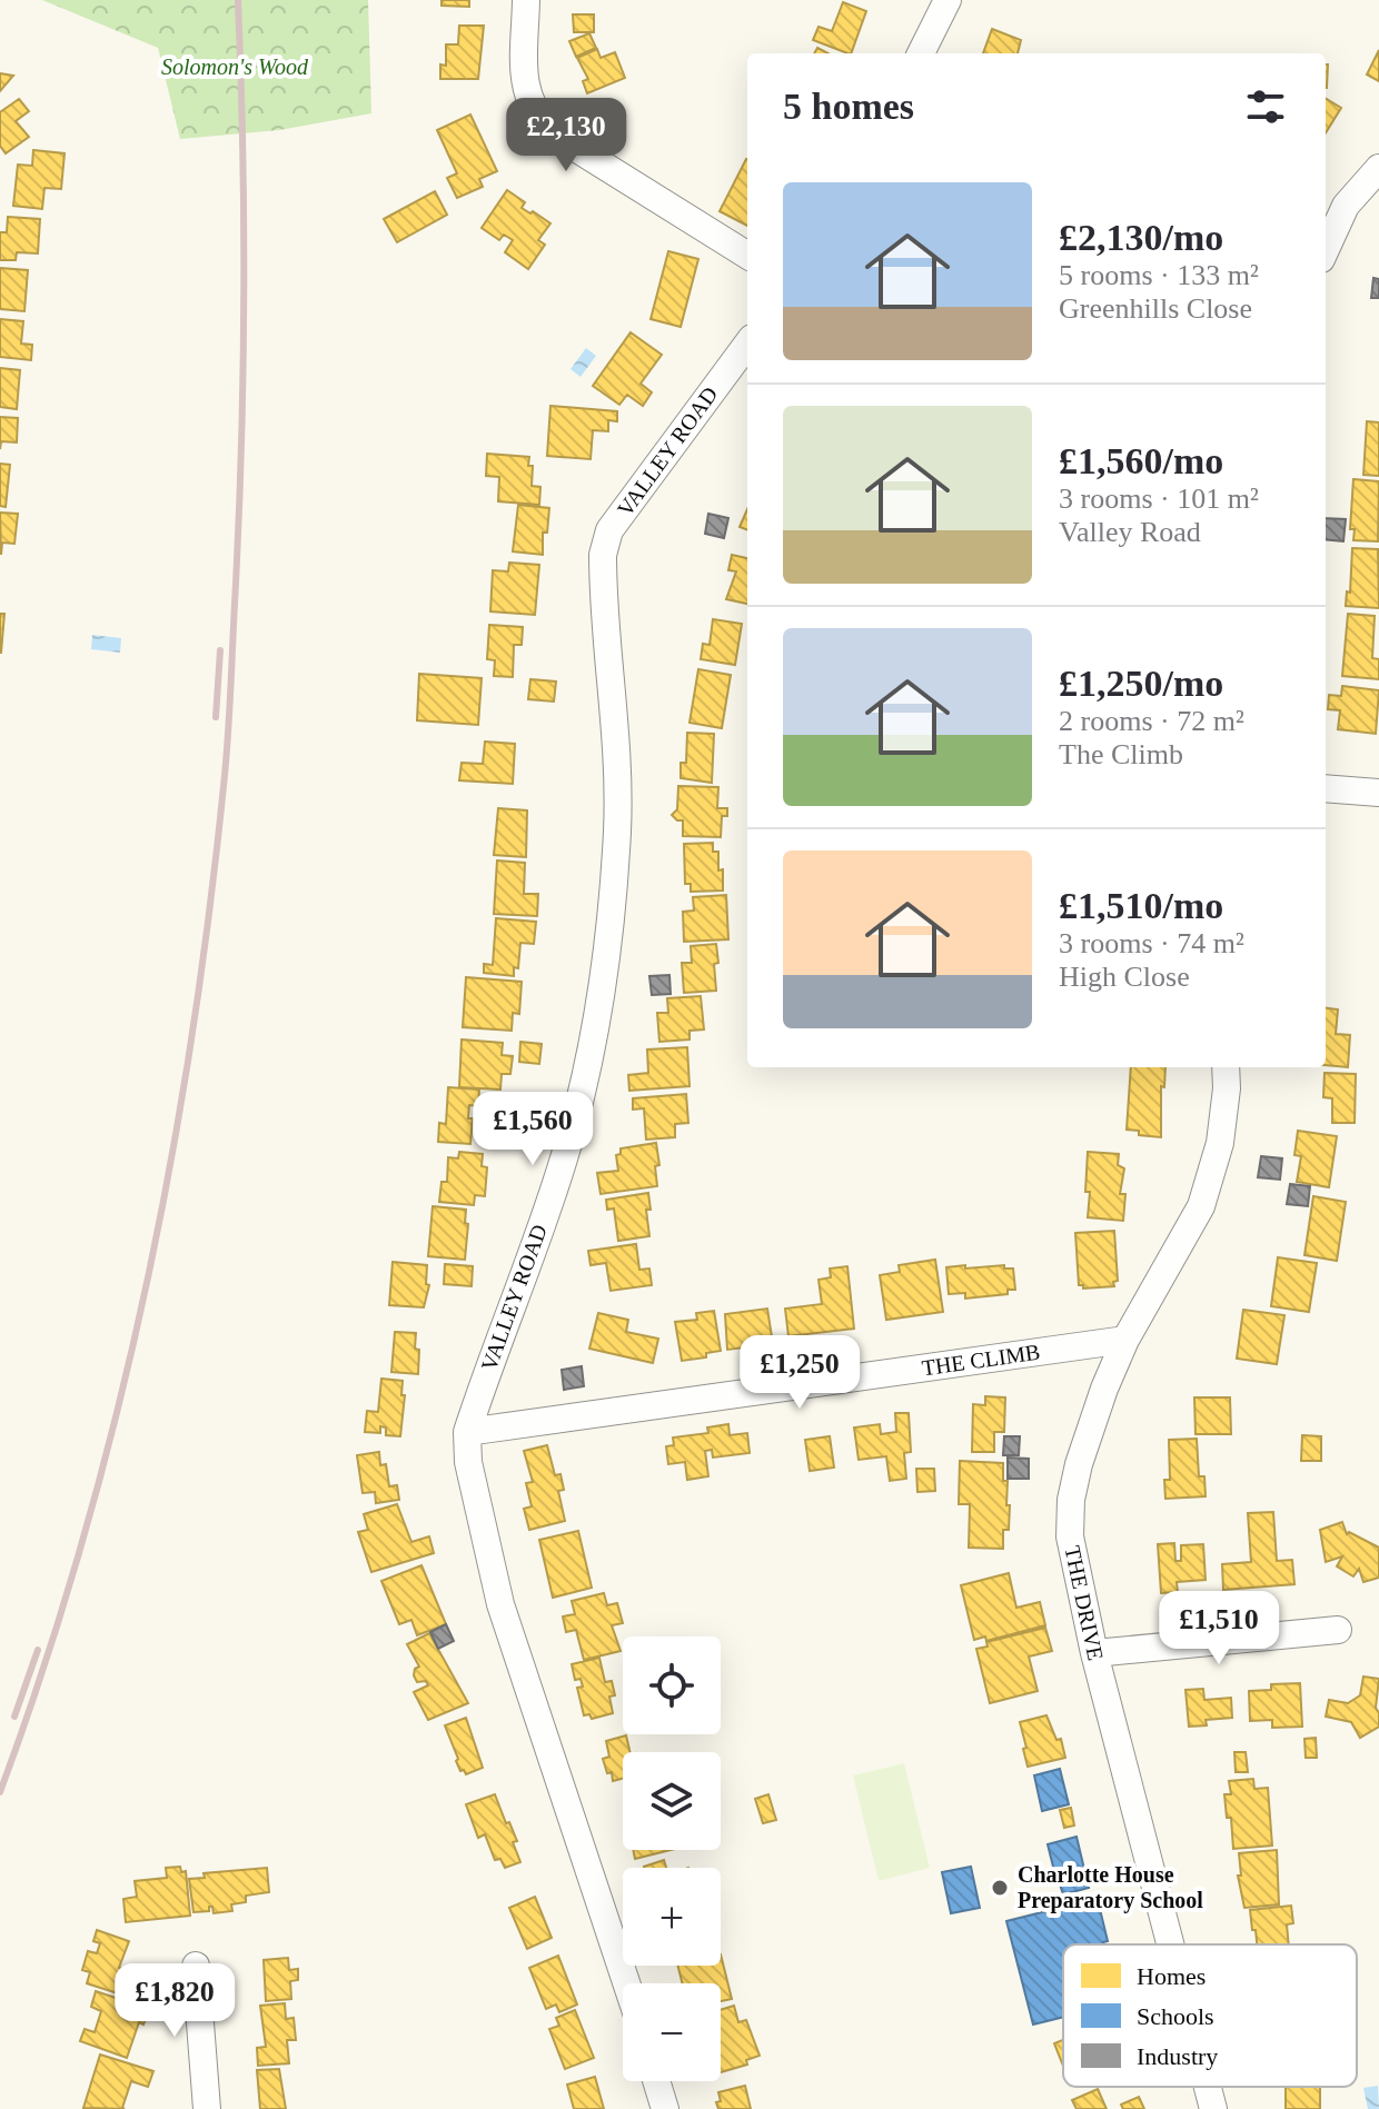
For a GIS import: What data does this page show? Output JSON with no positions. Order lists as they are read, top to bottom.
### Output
{
  "streets": {
    "street": ["VALLEY ROAD", "THE CLIMB", "THE DRIVE"]
  },
  "crossings": [
    ["VALLEY ROAD", "THE CLIMB"],
    ["THE CLIMB", "THE DRIVE"]
  ],
  "parks": ["Solomon's Wood"],
  "places": ["Charlotte House Preparatory School"],
  "legend": ["Homes", "Schools", "Industry"],
  "page": {
    "heading": "5 homes",
    "price": [
      "£2,130",
      "£1,560",
      "£1,250",
      "£1,510",
      "£1,820"
    ],
    "list": [
      {
        "name": "£2,130/mo",
        "note": "5 rooms · 133 m² · Greenhills Close"
      },
      {
        "name": "£1,560/mo",
        "note": "3 rooms · 101 m² · Valley Road"
      },
      {
        "name": "£1,250/mo",
        "note": "2 rooms · 72 m² · The Climb"
      },
      {
        "name": "£1,510/mo",
        "note": "3 rooms · 74 m² · High Close"
      }
    ],
    "map_buttons": ["+", "−"]
  }
}
